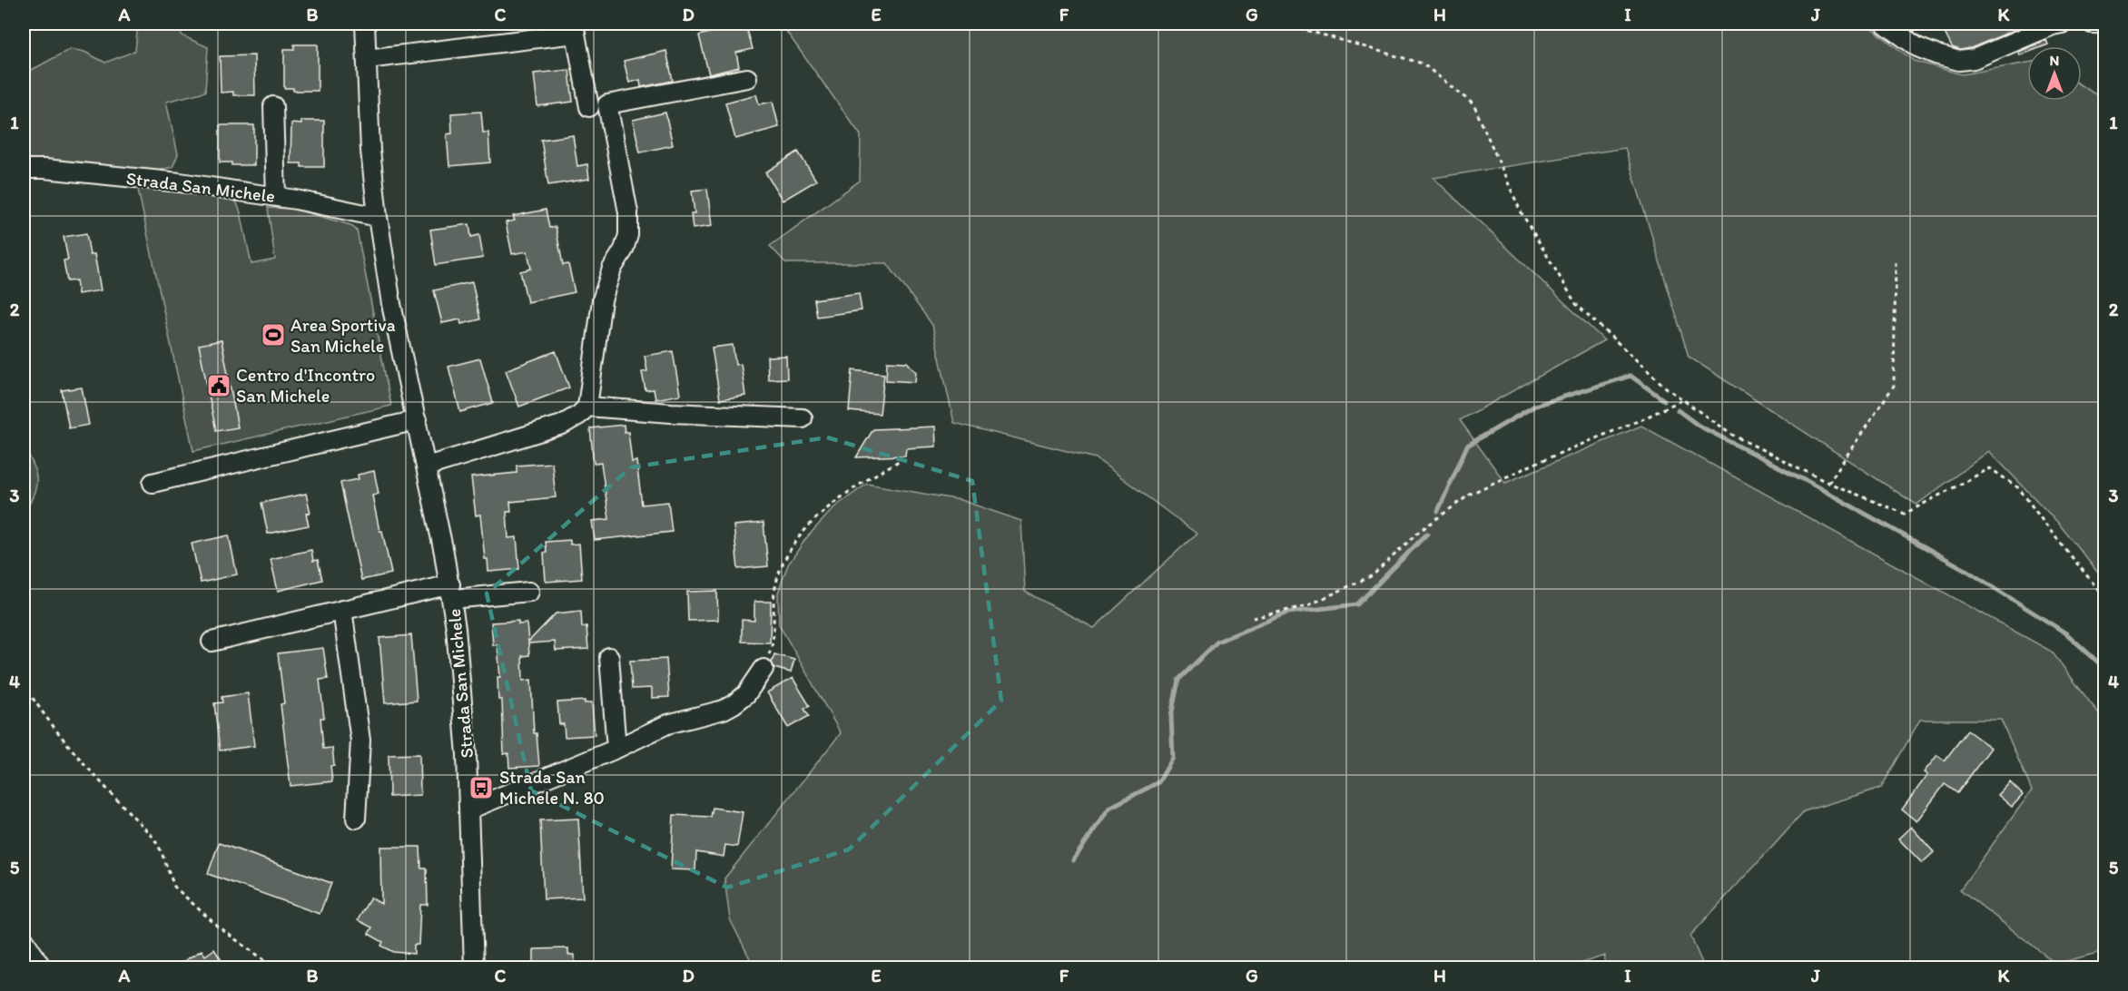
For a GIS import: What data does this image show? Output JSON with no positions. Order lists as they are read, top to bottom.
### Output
{
  "streets": {
    "street": ["Strada San Michele"]
  },
  "places": {
    "sports": ["Area Sportiva San Michele"],
    "public building": ["Centro d'Incontro San Michele"],
    "bus stop": ["Strada San Michele N. 80"]
  },
  "north": "top",
  "grid": {
    "columns": [
      "A",
      "B",
      "C",
      "D",
      "E",
      "F",
      "G",
      "H",
      "I",
      "J",
      "K"
    ],
    "rows": [
      "1",
      "2",
      "3",
      "4",
      "5"
    ]
  }
}
